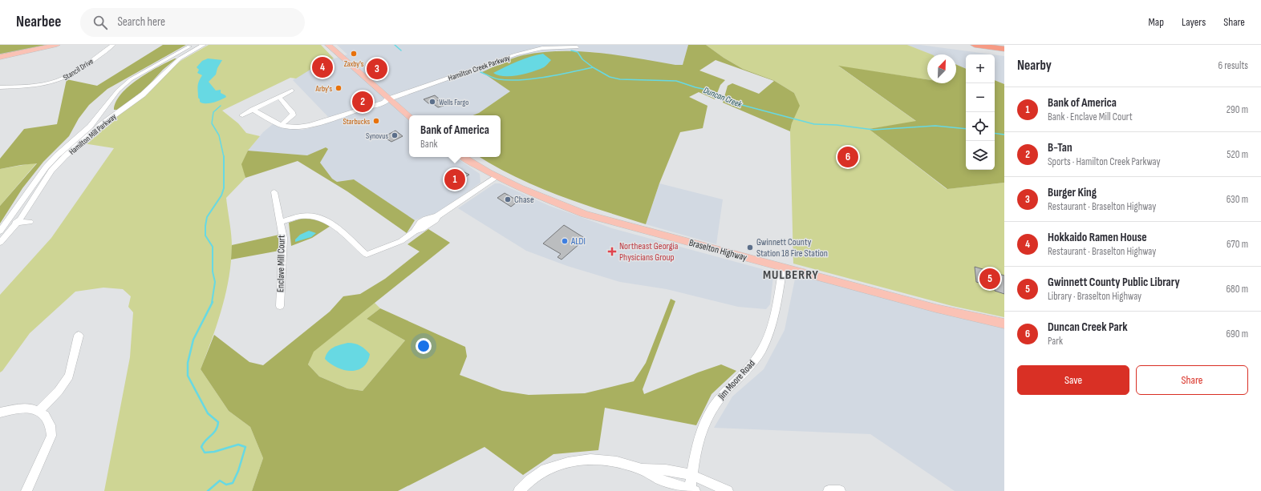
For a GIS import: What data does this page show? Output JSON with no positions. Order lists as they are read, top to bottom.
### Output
{
  "streets": {
    "main road": ["Braselton Highway"],
    "street": [
      "Hamilton Creek Parkway",
      "Stancil Drive",
      "Hamilton Mill Parkway",
      "Enclave Mill Court",
      "Jim Moore Road"
    ]
  },
  "crossings": [
    ["Braselton Highway", "Enclave Mill Court"],
    ["Braselton Highway", "Jim Moore Road"]
  ],
  "districts": ["MULBERRY"],
  "water": ["Duncan Creek"],
  "places": {
    "other": [
      "Zaxby's",
      "Arby's",
      "Wells Fargo",
      "Starbucks",
      "Synovus",
      "Chase",
      "ALDI",
      "Gwinnett County Station 18 Fire Station"
    ],
    "health": ["Northeast Georgia Physicians Group"]
  },
  "north": "top right",
  "page": {
    "header": "Nearbee",
    "search": "Search here",
    "nav": ["Map", "Layers", "Share"],
    "heading": ["Nearby", "6 results"],
    "map_buttons": ["+", "−"],
    "pins": [
      "4",
      "3",
      "2",
      "6",
      "1",
      "5"
    ],
    "list": [
      {
        "mark": "1",
        "name": "Bank of America",
        "note": "Bank · Enclave Mill Court",
        "value": "290 m"
      },
      {
        "mark": "2",
        "name": "B-Tan",
        "note": "Sports · Hamilton Creek Parkway",
        "value": "520 m"
      },
      {
        "mark": "3",
        "name": "Burger King",
        "note": "Restaurant · Braselton Highway",
        "value": "630 m"
      },
      {
        "mark": "4",
        "name": "Hokkaido Ramen House",
        "note": "Restaurant · Braselton Highway",
        "value": "670 m"
      },
      {
        "mark": "5",
        "name": "Gwinnett County Public Library",
        "note": "Library · Braselton Highway",
        "value": "680 m"
      },
      {
        "mark": "6",
        "name": "Duncan Creek Park",
        "note": "Park",
        "value": "690 m"
      }
    ],
    "popup": ["Bank of America", "Bank"],
    "buttons": ["Save", "Share"]
  }
}
